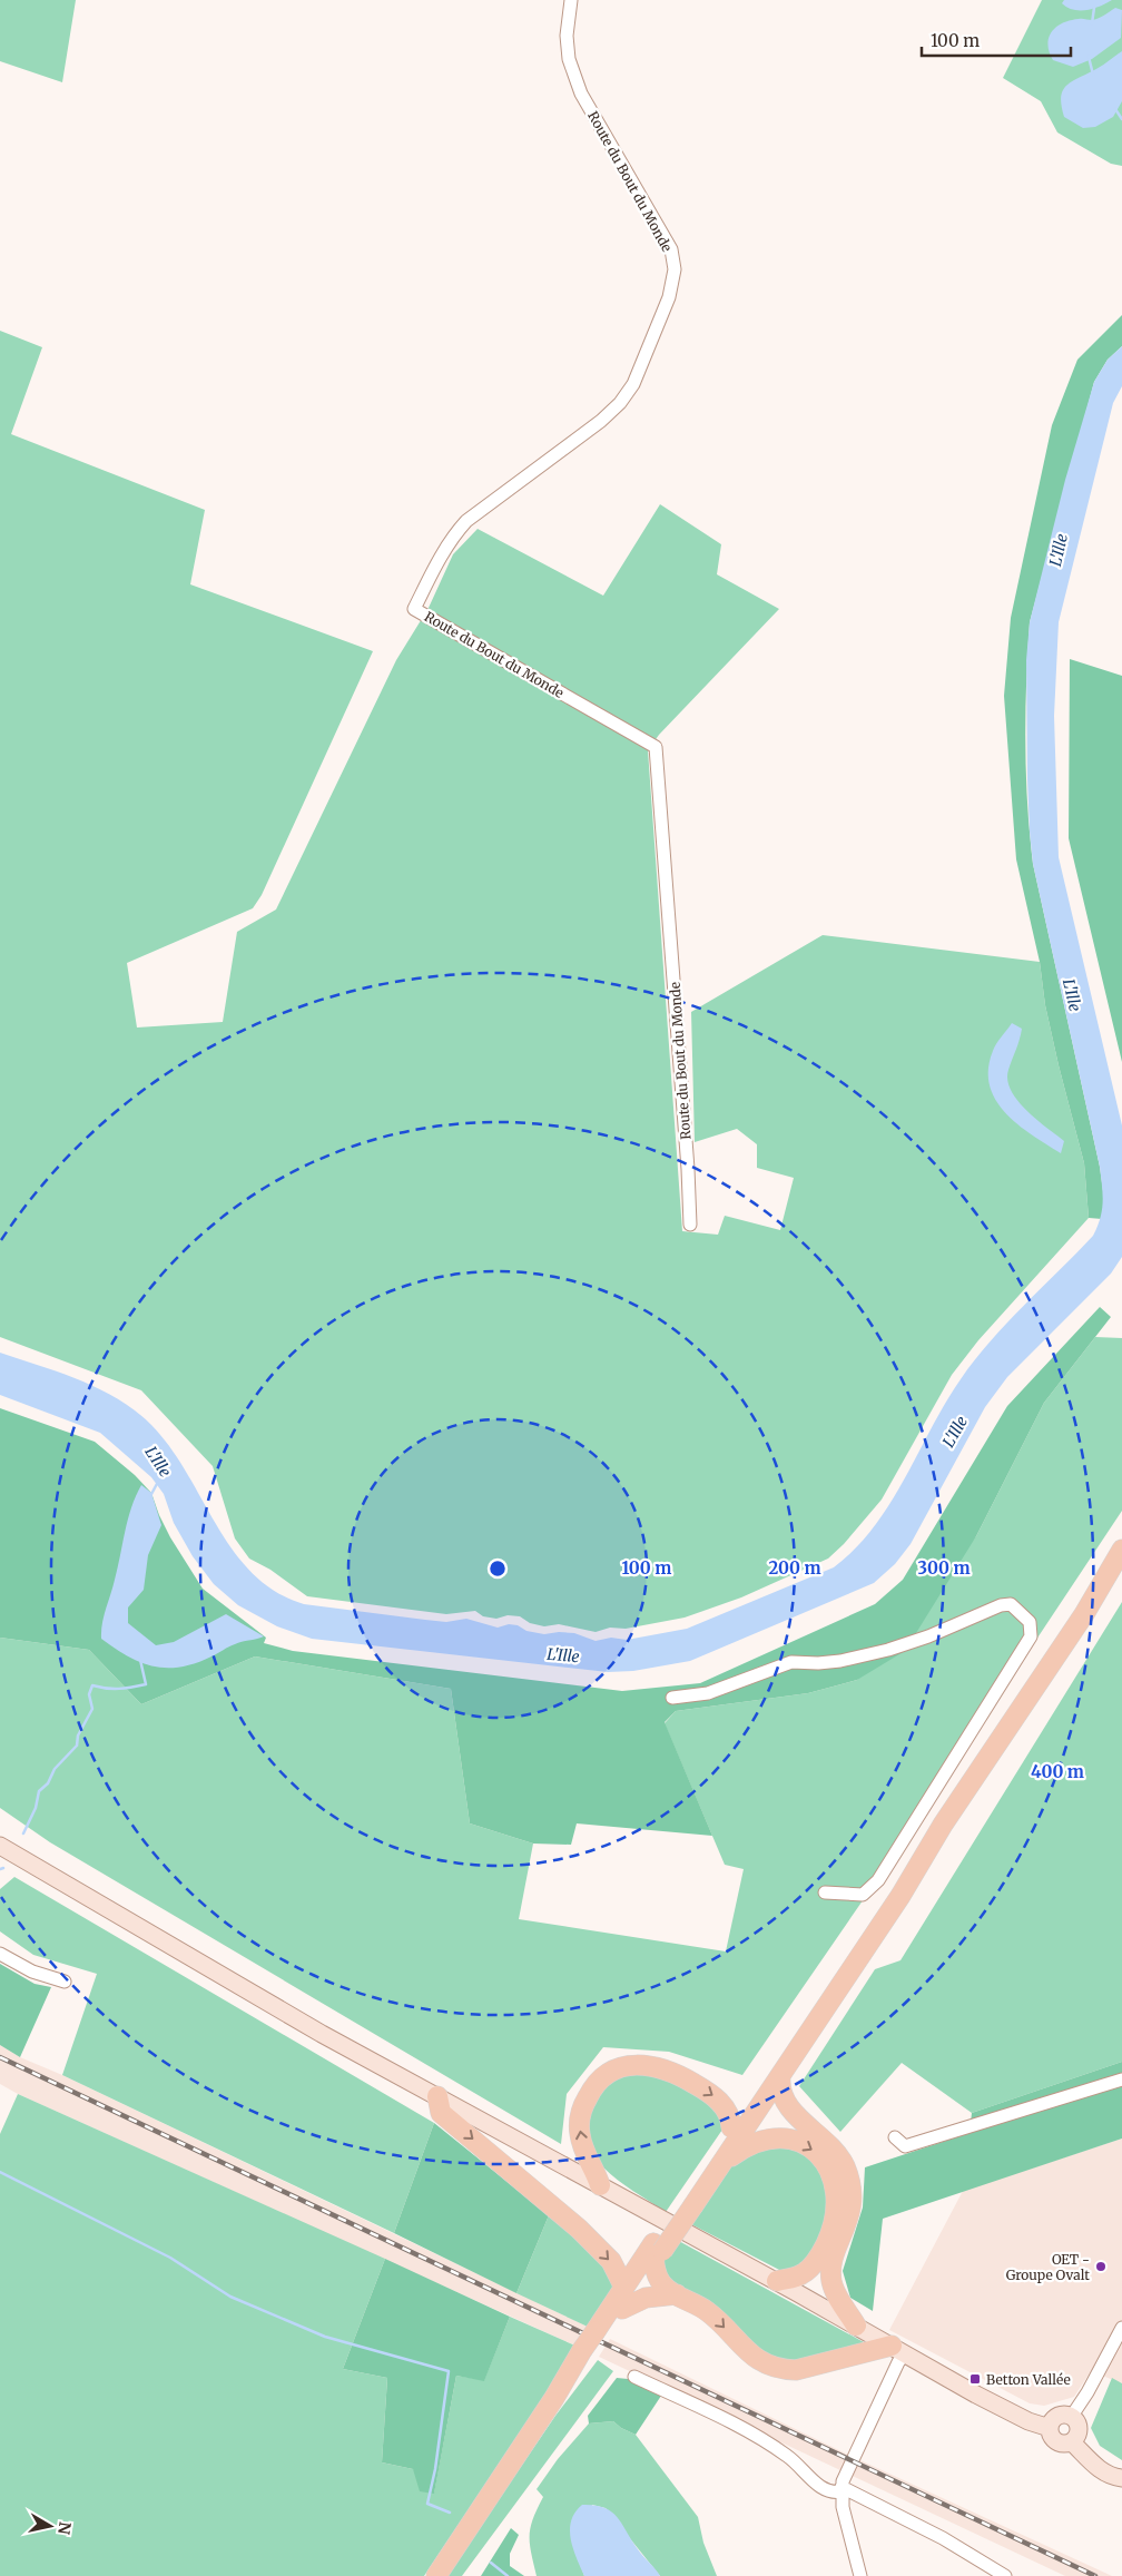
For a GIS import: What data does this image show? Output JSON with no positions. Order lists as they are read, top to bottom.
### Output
{
  "streets": {
    "street": ["Route du Bout du Monde"]
  },
  "water": ["L'Ille"],
  "places": {
    "other": ["OET - Groupe Ovalt"],
    "transit": ["Betton Vallée"]
  },
  "scale_bar": "100 m",
  "north": "right",
  "rings": [
    "100 m",
    "200 m",
    "300 m",
    "400 m"
  ]
}
